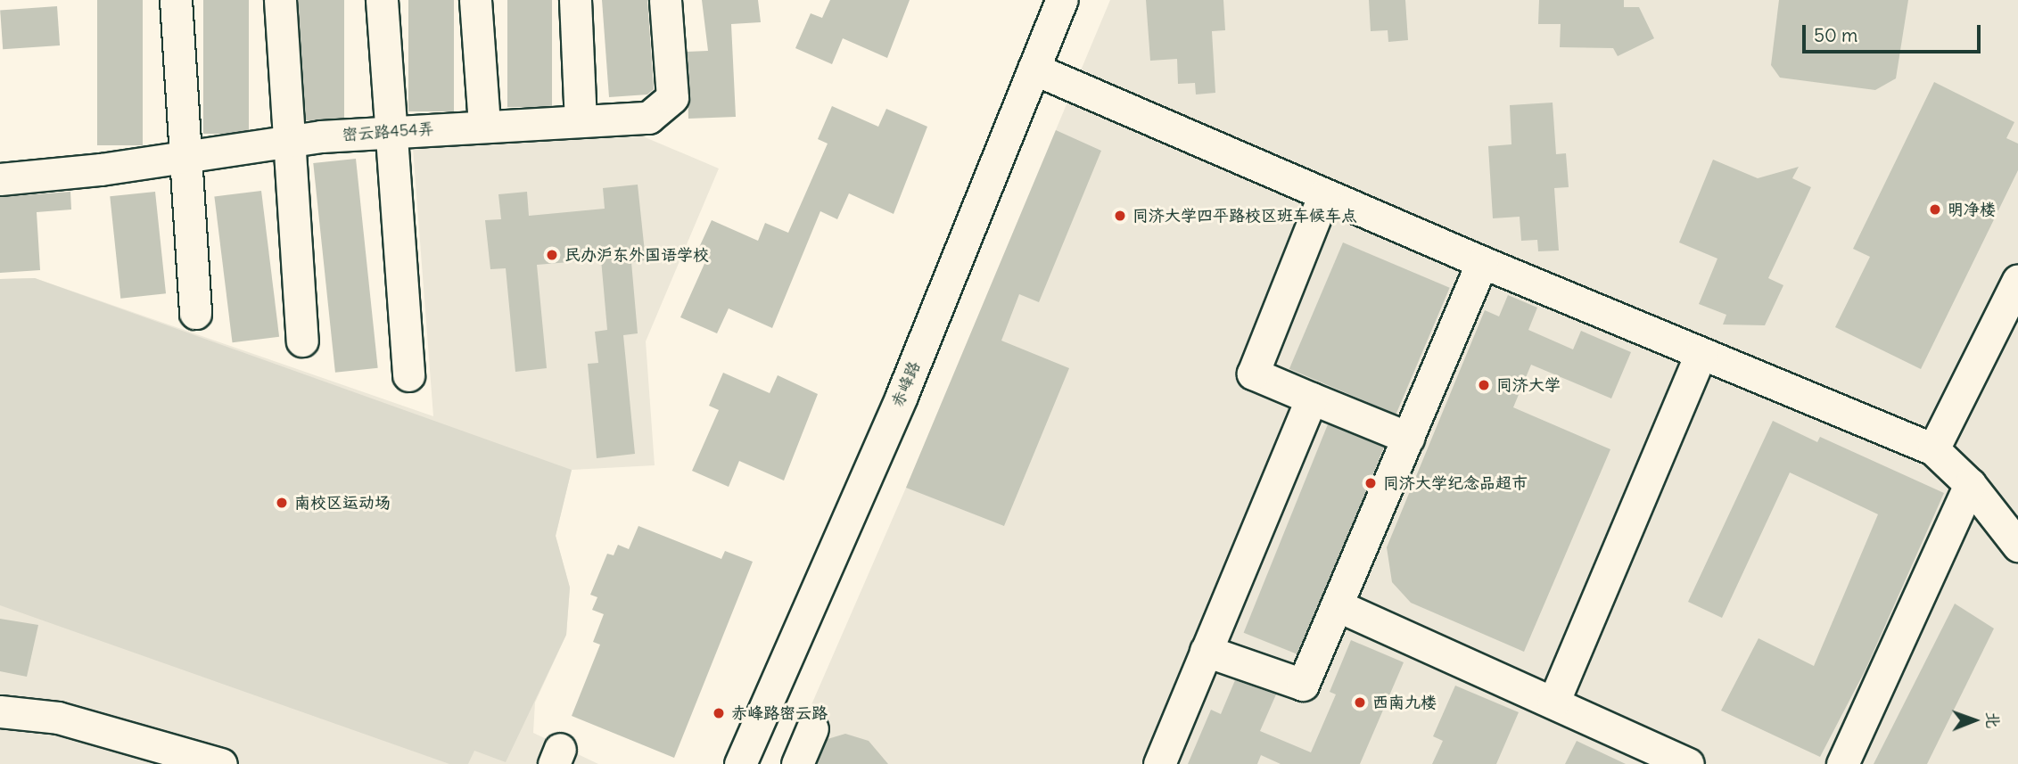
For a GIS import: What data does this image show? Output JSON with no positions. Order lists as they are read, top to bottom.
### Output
{
  "streets": {
    "street": ["密云路454弄", "赤峰路"]
  },
  "places": [
    "明净楼",
    "同济大学四平路校区班车候车点",
    "民办沪东外国语学校",
    "同济大学",
    "同济大学纪念品超市",
    "南校区运动场",
    "西南九楼",
    "赤峰路密云路"
  ],
  "scale_bar": "50 m",
  "north": "right"
}
